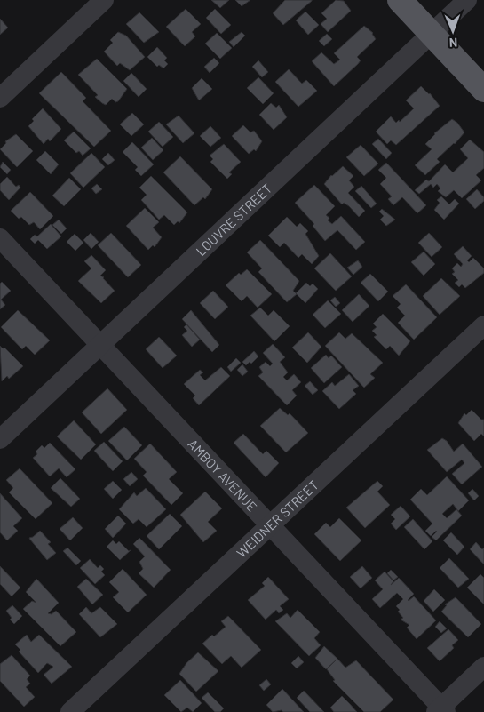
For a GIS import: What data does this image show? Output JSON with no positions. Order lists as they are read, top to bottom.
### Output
{
  "streets": {
    "street": ["LOUVRE STREET", "AMBOY AVENUE", "WEIDNER STREET"]
  },
  "crossings": [
    ["LOUVRE STREET", "AMBOY AVENUE"],
    ["AMBOY AVENUE", "WEIDNER STREET"]
  ],
  "north": "bottom"
}
